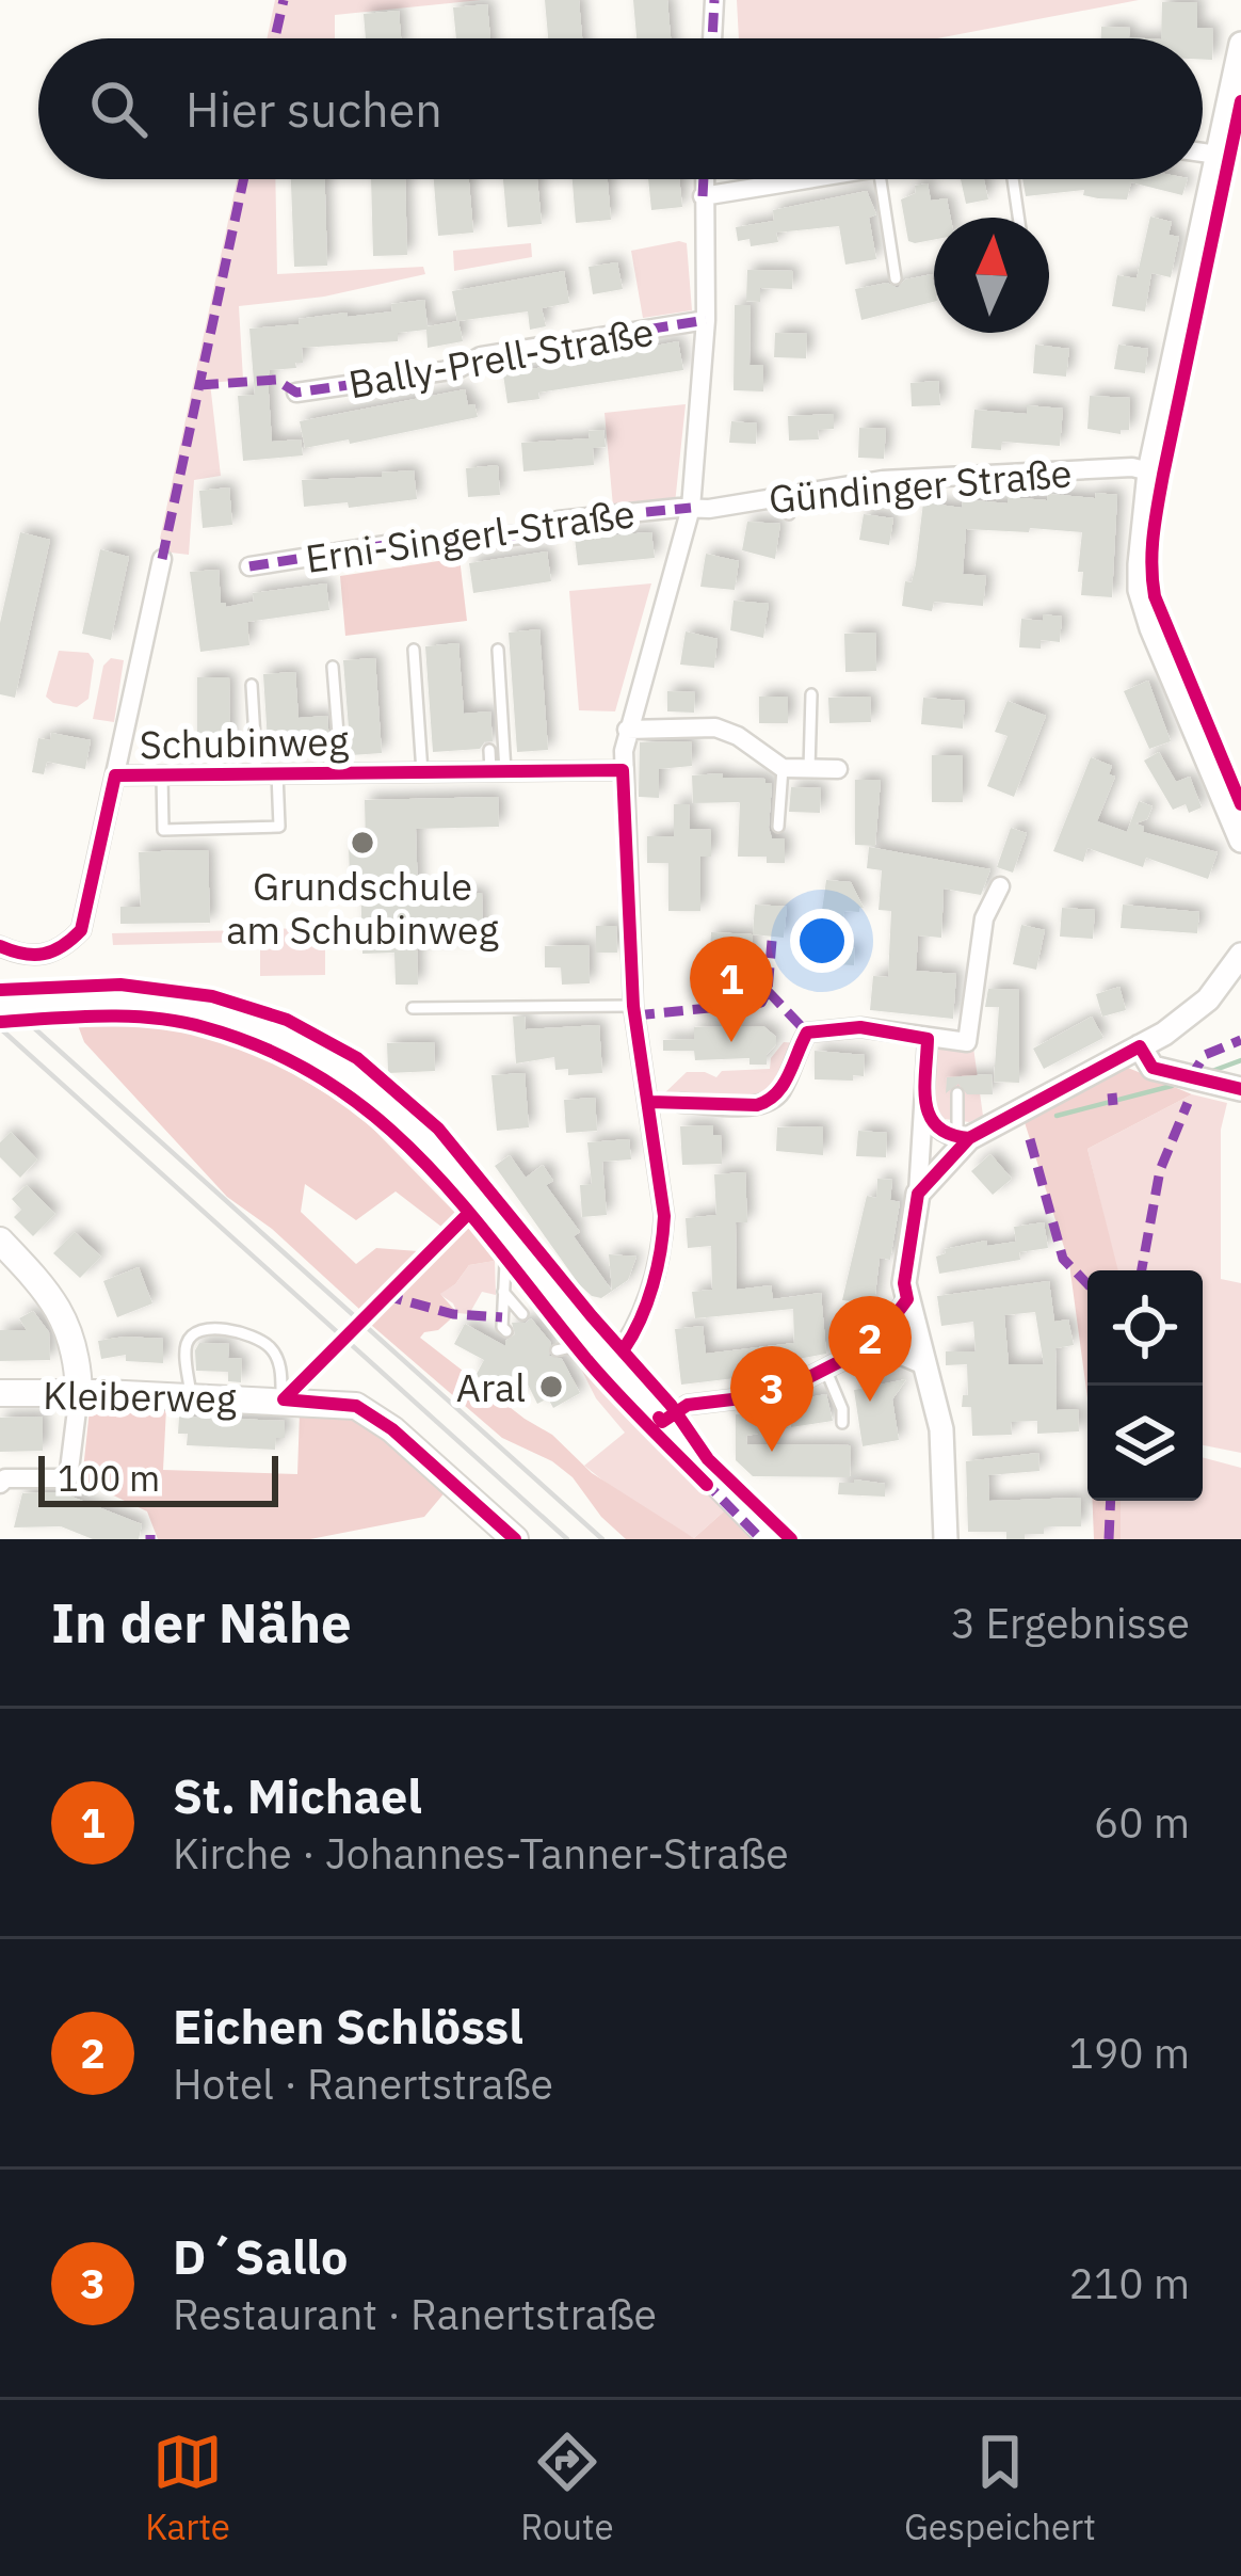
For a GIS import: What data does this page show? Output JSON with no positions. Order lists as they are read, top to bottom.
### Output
{
  "streets": {
    "main road": ["Kleiberweg"],
    "street": [
      "Bally-Prell-Straße",
      "Gündinger Straße",
      "Erni-Singerl-Straße",
      "Schubinweg"
    ]
  },
  "crossings": [
    ["Gündinger Straße", "Erni-Singerl-Straße"]
  ],
  "places": ["Grundschule am Schubinweg", "Aral"],
  "scale_bar": "100 m",
  "north": "top",
  "page": {
    "search": "Hier suchen",
    "pins": ["1", "2", "3"],
    "scale": "100 m",
    "heading": ["In der Nähe", "3 Ergebnisse"],
    "list": [
      {
        "mark": "1",
        "name": "St. Michael",
        "note": "Kirche · Johannes-Tanner-Straße",
        "value": "60 m"
      },
      {
        "mark": "2",
        "name": "Eichen Schlössl",
        "note": "Hotel · Ranertstraße",
        "value": "190 m"
      },
      {
        "mark": "3",
        "name": "D´Sallo",
        "note": "Restaurant · Ranertstraße",
        "value": "210 m"
      }
    ],
    "nav": ["Karte", "Route", "Gespeichert"]
  }
}
